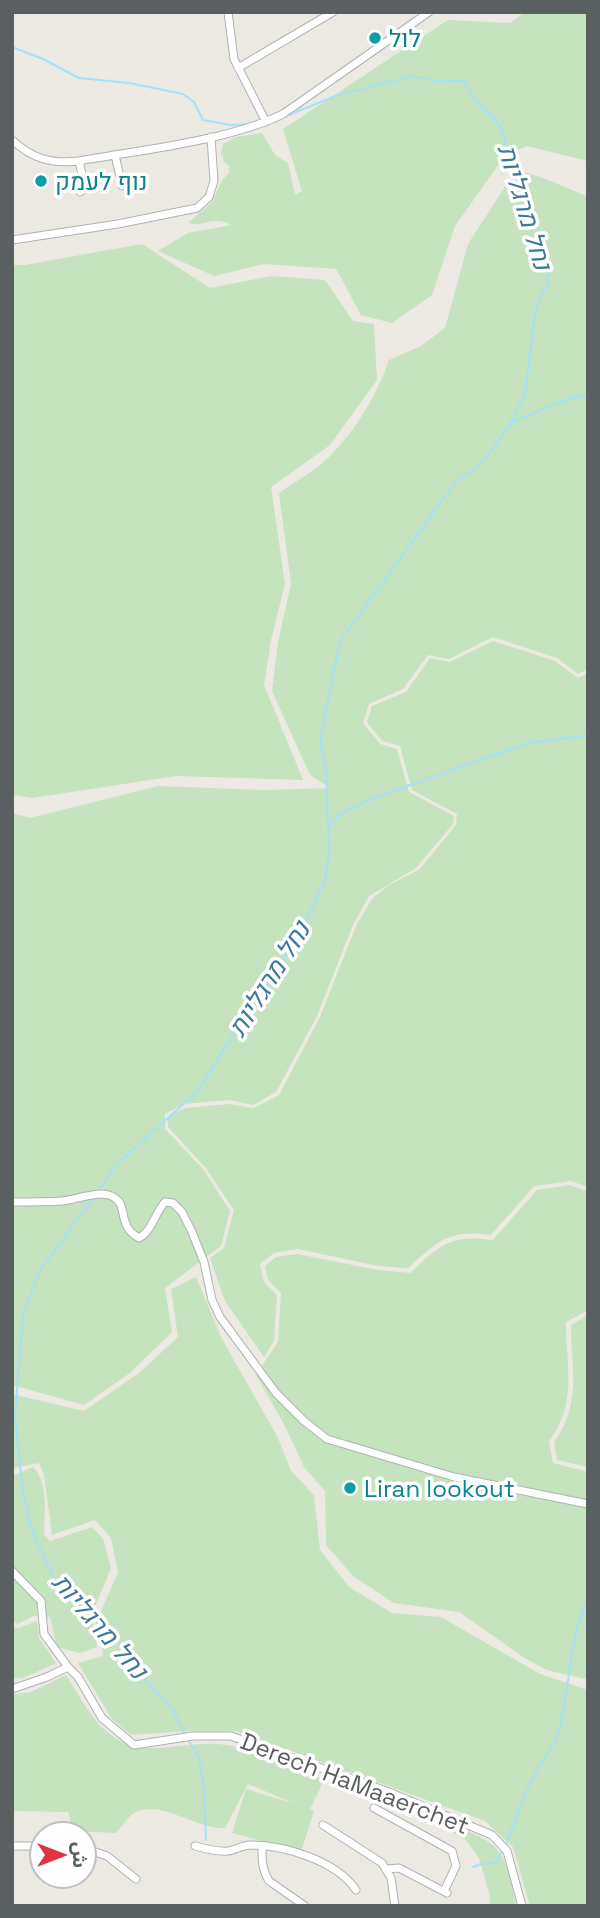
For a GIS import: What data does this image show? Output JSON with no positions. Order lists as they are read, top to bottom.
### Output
{
  "streets": {
    "street": ["Derech HaMaaerchet"]
  },
  "water": ["נחל מרגליות"],
  "places": ["לול", "נוף לעמק", "Liran lookout"],
  "north": "right"
}
